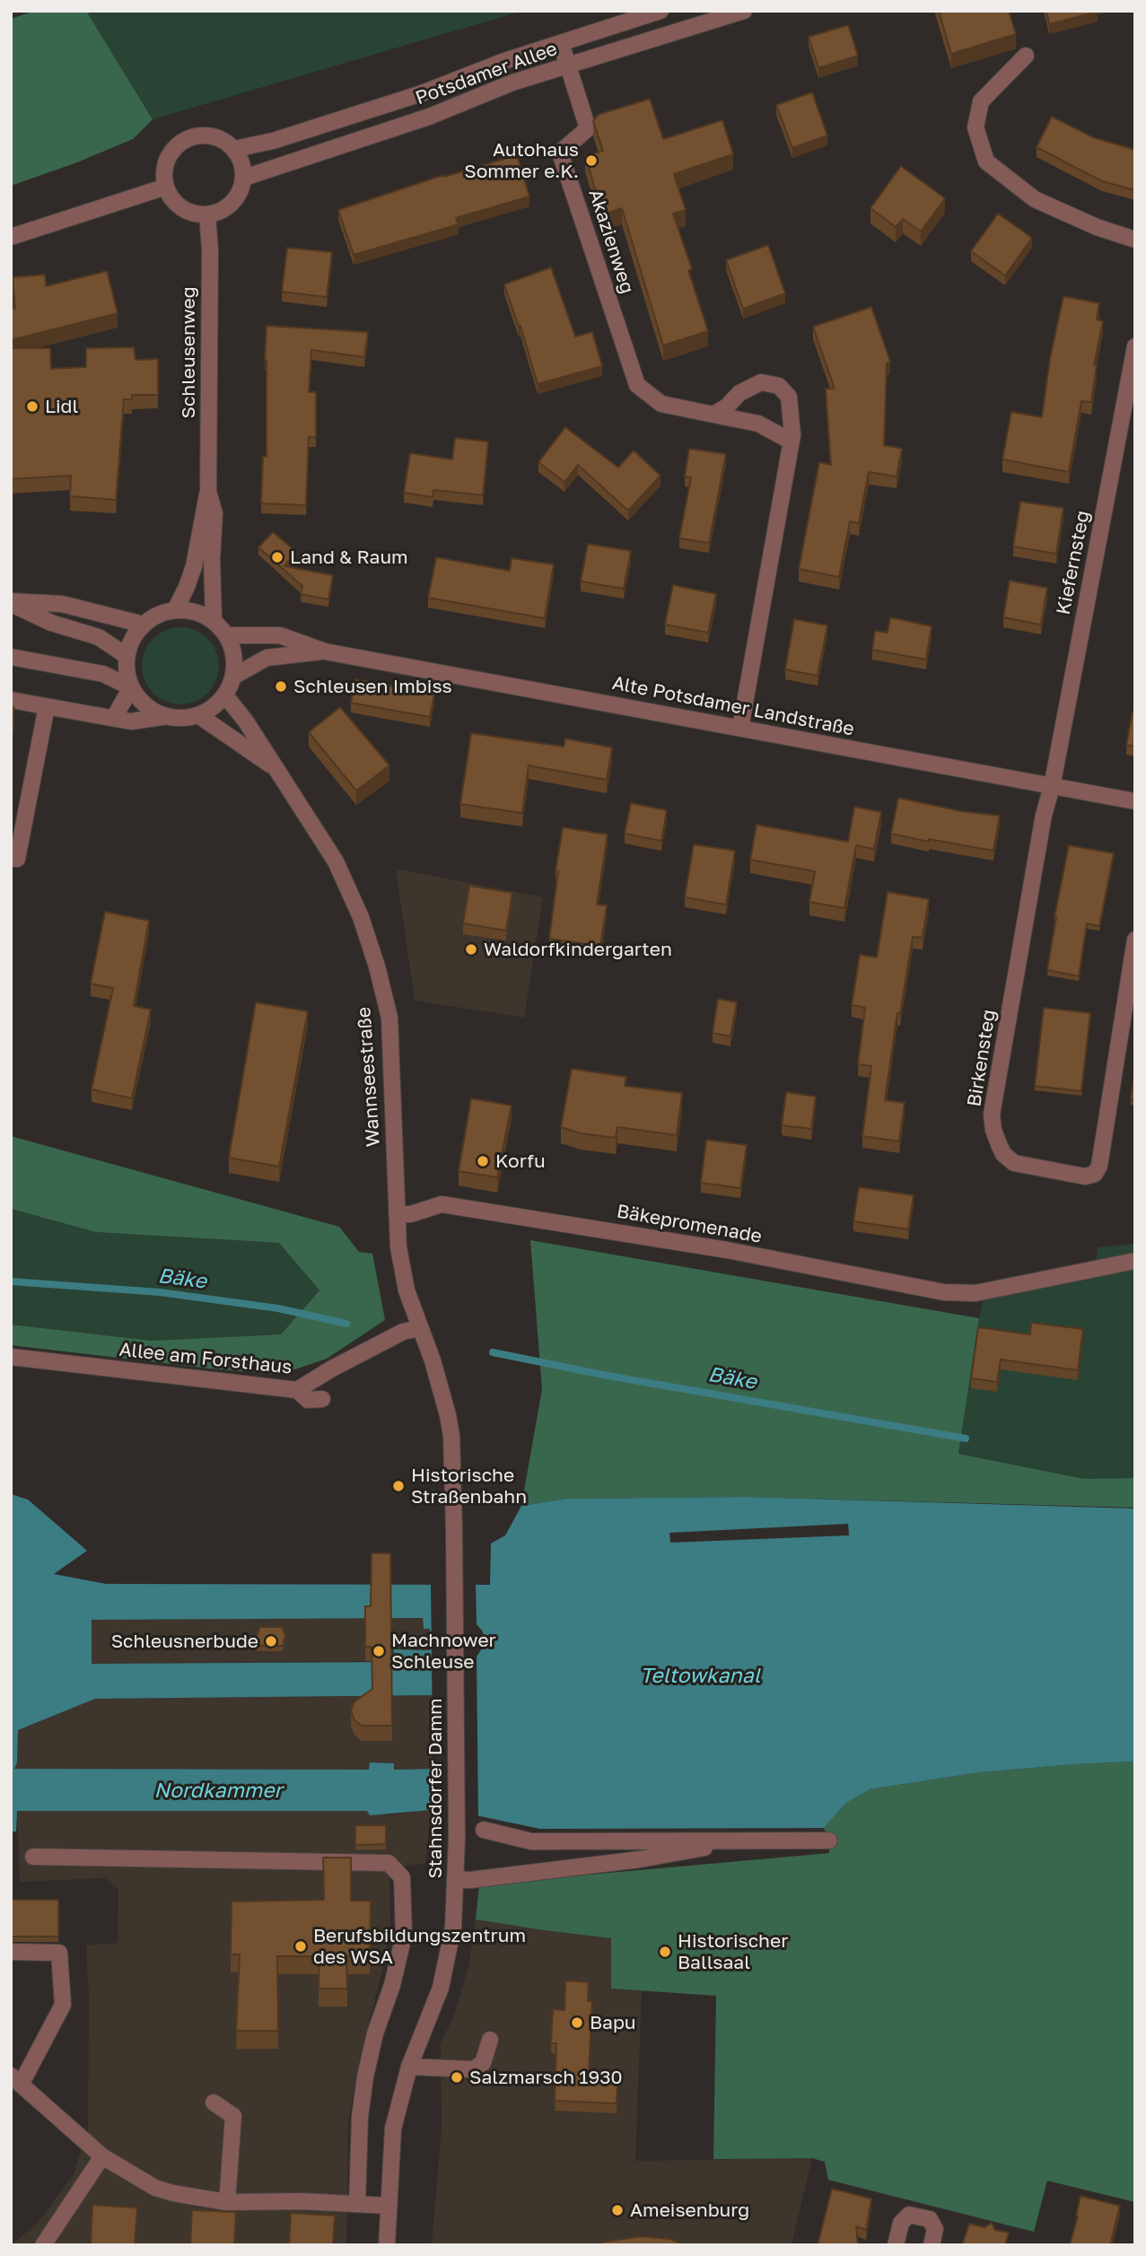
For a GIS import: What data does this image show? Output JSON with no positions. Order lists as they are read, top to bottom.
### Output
{
  "streets": {
    "street": [
      "Potsdamer Allee",
      "Akazienweg",
      "Schleusenweg",
      "Kiefernsteg",
      "Alte Potsdamer Landstraße",
      "Birkensteg",
      "Wannseestraße",
      "Bäkepromenade",
      "Allee am Forsthaus",
      "Stahnsdorfer Damm"
    ]
  },
  "crossings": [
    ["Potsdamer Allee", "Akazienweg"],
    ["Potsdamer Allee", "Schleusenweg"],
    ["Schleusenweg", "Alte Potsdamer Landstraße"],
    ["Schleusenweg", "Wannseestraße"],
    ["Kiefernsteg", "Alte Potsdamer Landstraße"],
    ["Kiefernsteg", "Birkensteg"],
    ["Alte Potsdamer Landstraße", "Birkensteg"],
    ["Alte Potsdamer Landstraße", "Wannseestraße"],
    ["Wannseestraße", "Bäkepromenade"],
    ["Wannseestraße", "Allee am Forsthaus"],
    ["Wannseestraße", "Stahnsdorfer Damm"],
    ["Allee am Forsthaus", "Stahnsdorfer Damm"]
  ],
  "water": ["Bäke", "Teltowkanal", "Nordkammer"],
  "places": [
    "Autohaus Sommer e.K.",
    "Lidl",
    "Land & Raum",
    "Schleusen Imbiss",
    "Waldorfkindergarten",
    "Korfu",
    "Historische Straßenbahn",
    "Schleusnerbude",
    "Machnower Schleuse",
    "Berufsbildungszentrum des WSA",
    "Historischer Ballsaal",
    "Bapu",
    "Salzmarsch 1930",
    "Ameisenburg"
  ]
}
